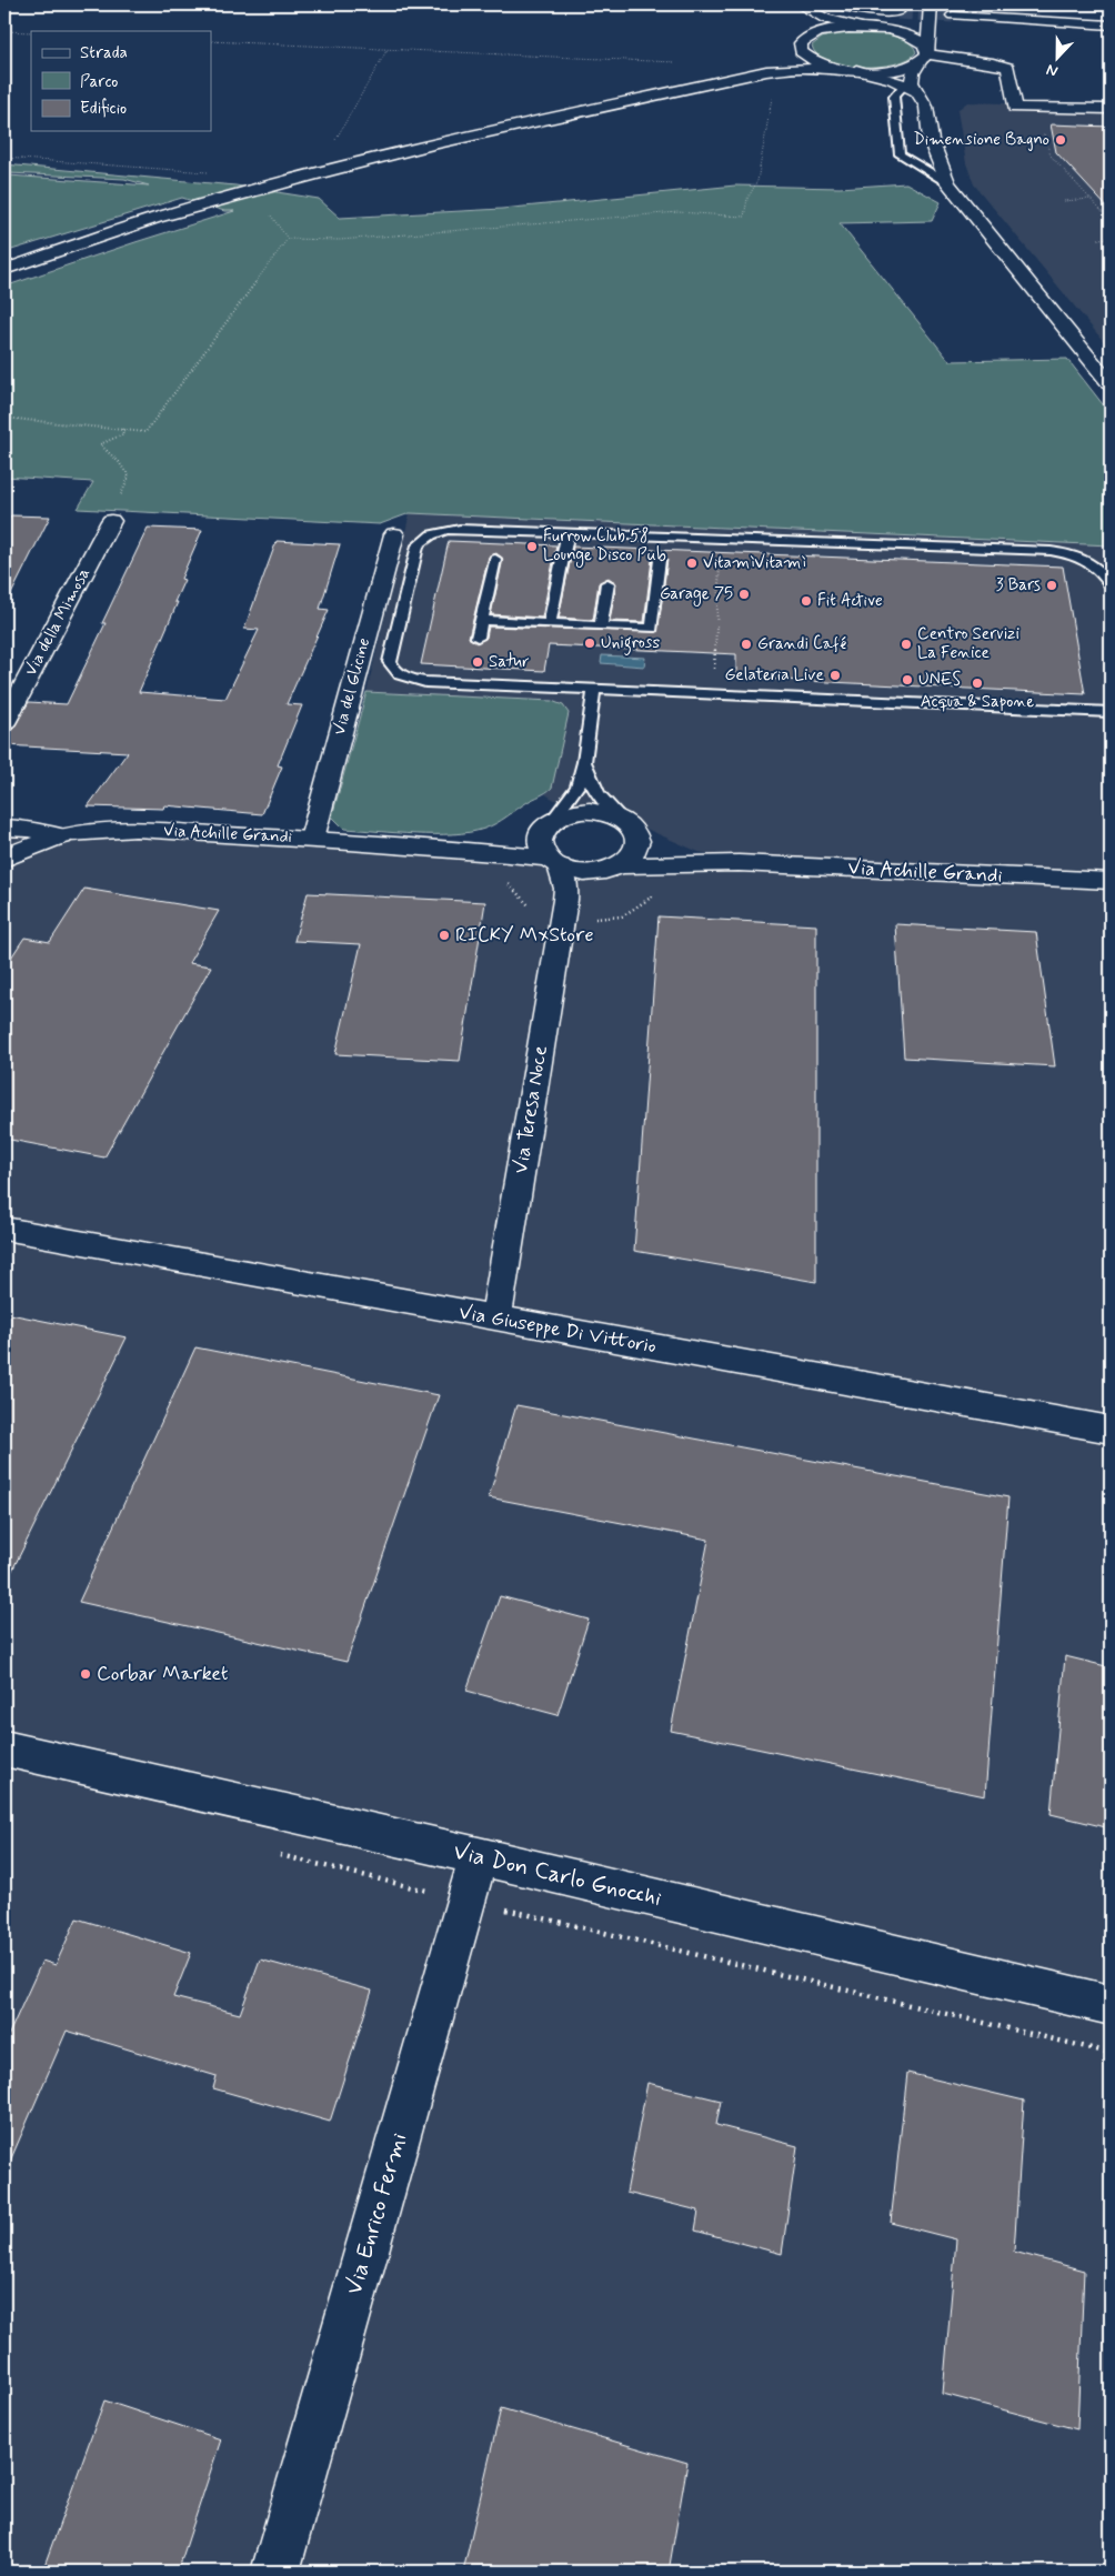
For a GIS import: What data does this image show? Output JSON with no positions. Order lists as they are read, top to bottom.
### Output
{
  "streets": {
    "street": [
      "Via della Mimosa",
      "Via del Glicine",
      "Via Achille Grandi",
      "Via Teresa Noce",
      "Via Giuseppe Di Vittorio",
      "Via Don Carlo Gnocchi",
      "Via Enrico Fermi"
    ]
  },
  "crossings": [
    ["Via del Glicine", "Via Achille Grandi"],
    ["Via Teresa Noce", "Via Giuseppe Di Vittorio"],
    ["Via Don Carlo Gnocchi", "Via Enrico Fermi"]
  ],
  "places": [
    "Dimensione Bagno",
    "Furrow Club 58 Lounge Disco Pub",
    "VitamìVitamì",
    "3 Bars",
    "Garage 75",
    "Fit Active",
    "Unigross",
    "Grandi Café",
    "Centro Servizi La Fenice",
    "Satur",
    "Gelateria Live",
    "UNES",
    "Acqua & Sapone",
    "RICKY MxStore",
    "Corbar Market"
  ],
  "legend": ["Strada", "Parco", "Edificio"],
  "north": "bottom"
}
